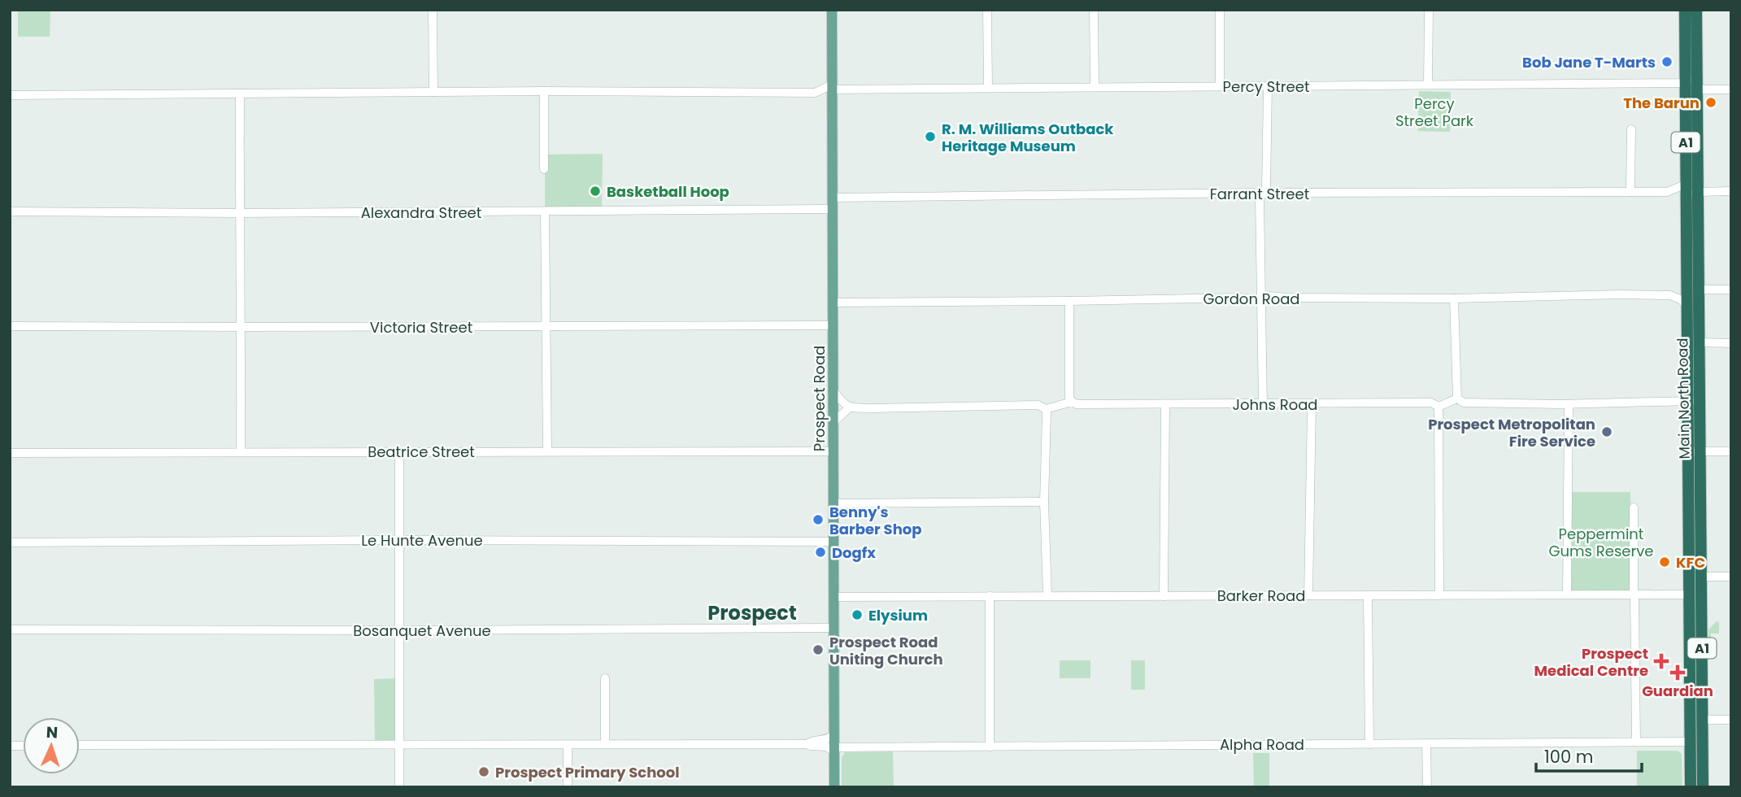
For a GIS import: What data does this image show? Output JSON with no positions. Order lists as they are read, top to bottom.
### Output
{
  "streets": {
    "highway": ["A1", "Main North Road"],
    "main road": ["Prospect Road"],
    "street": [
      "Percy Street",
      "Farrant Street",
      "Alexandra Street",
      "Gordon Road",
      "Victoria Street",
      "Johns Road",
      "Beatrice Street",
      "Le Hunte Avenue",
      "Barker Road",
      "Bosanquet Avenue",
      "Alpha Road"
    ]
  },
  "crossings": [
    ["Percy Street", "A1"],
    ["Percy Street", "Prospect Road"],
    ["A1", "Farrant Street"],
    ["A1", "Main North Road"],
    ["Farrant Street", "Prospect Road"],
    ["Alexandra Street", "Prospect Road"],
    ["Gordon Road", "Prospect Road"],
    ["Victoria Street", "Prospect Road"],
    ["Prospect Road", "Beatrice Street"],
    ["Prospect Road", "Le Hunte Avenue"],
    ["Prospect Road", "Barker Road"],
    ["Prospect Road", "Bosanquet Avenue"],
    ["Prospect Road", "Alpha Road"],
    ["Main North Road", "Barker Road"],
    ["Main North Road", "Alpha Road"]
  ],
  "districts": ["Prospect"],
  "parks": ["Percy Street Park", "Peppermint Gums Reserve"],
  "places": {
    "other": [
      "Bob Jane T-Marts",
      "The Barun",
      "R. M. Williams Outback Heritage Museum",
      "Basketball Hoop",
      "Prospect Metropolitan Fire Service",
      "Benny's Barber Shop",
      "Dogfx",
      "KFC",
      "Elysium",
      "Prospect Road Uniting Church",
      "Prospect Primary School"
    ],
    "health": ["Prospect Medical Centre", "Guardian"]
  },
  "scale_bar": "100 m",
  "north": "top"
}
